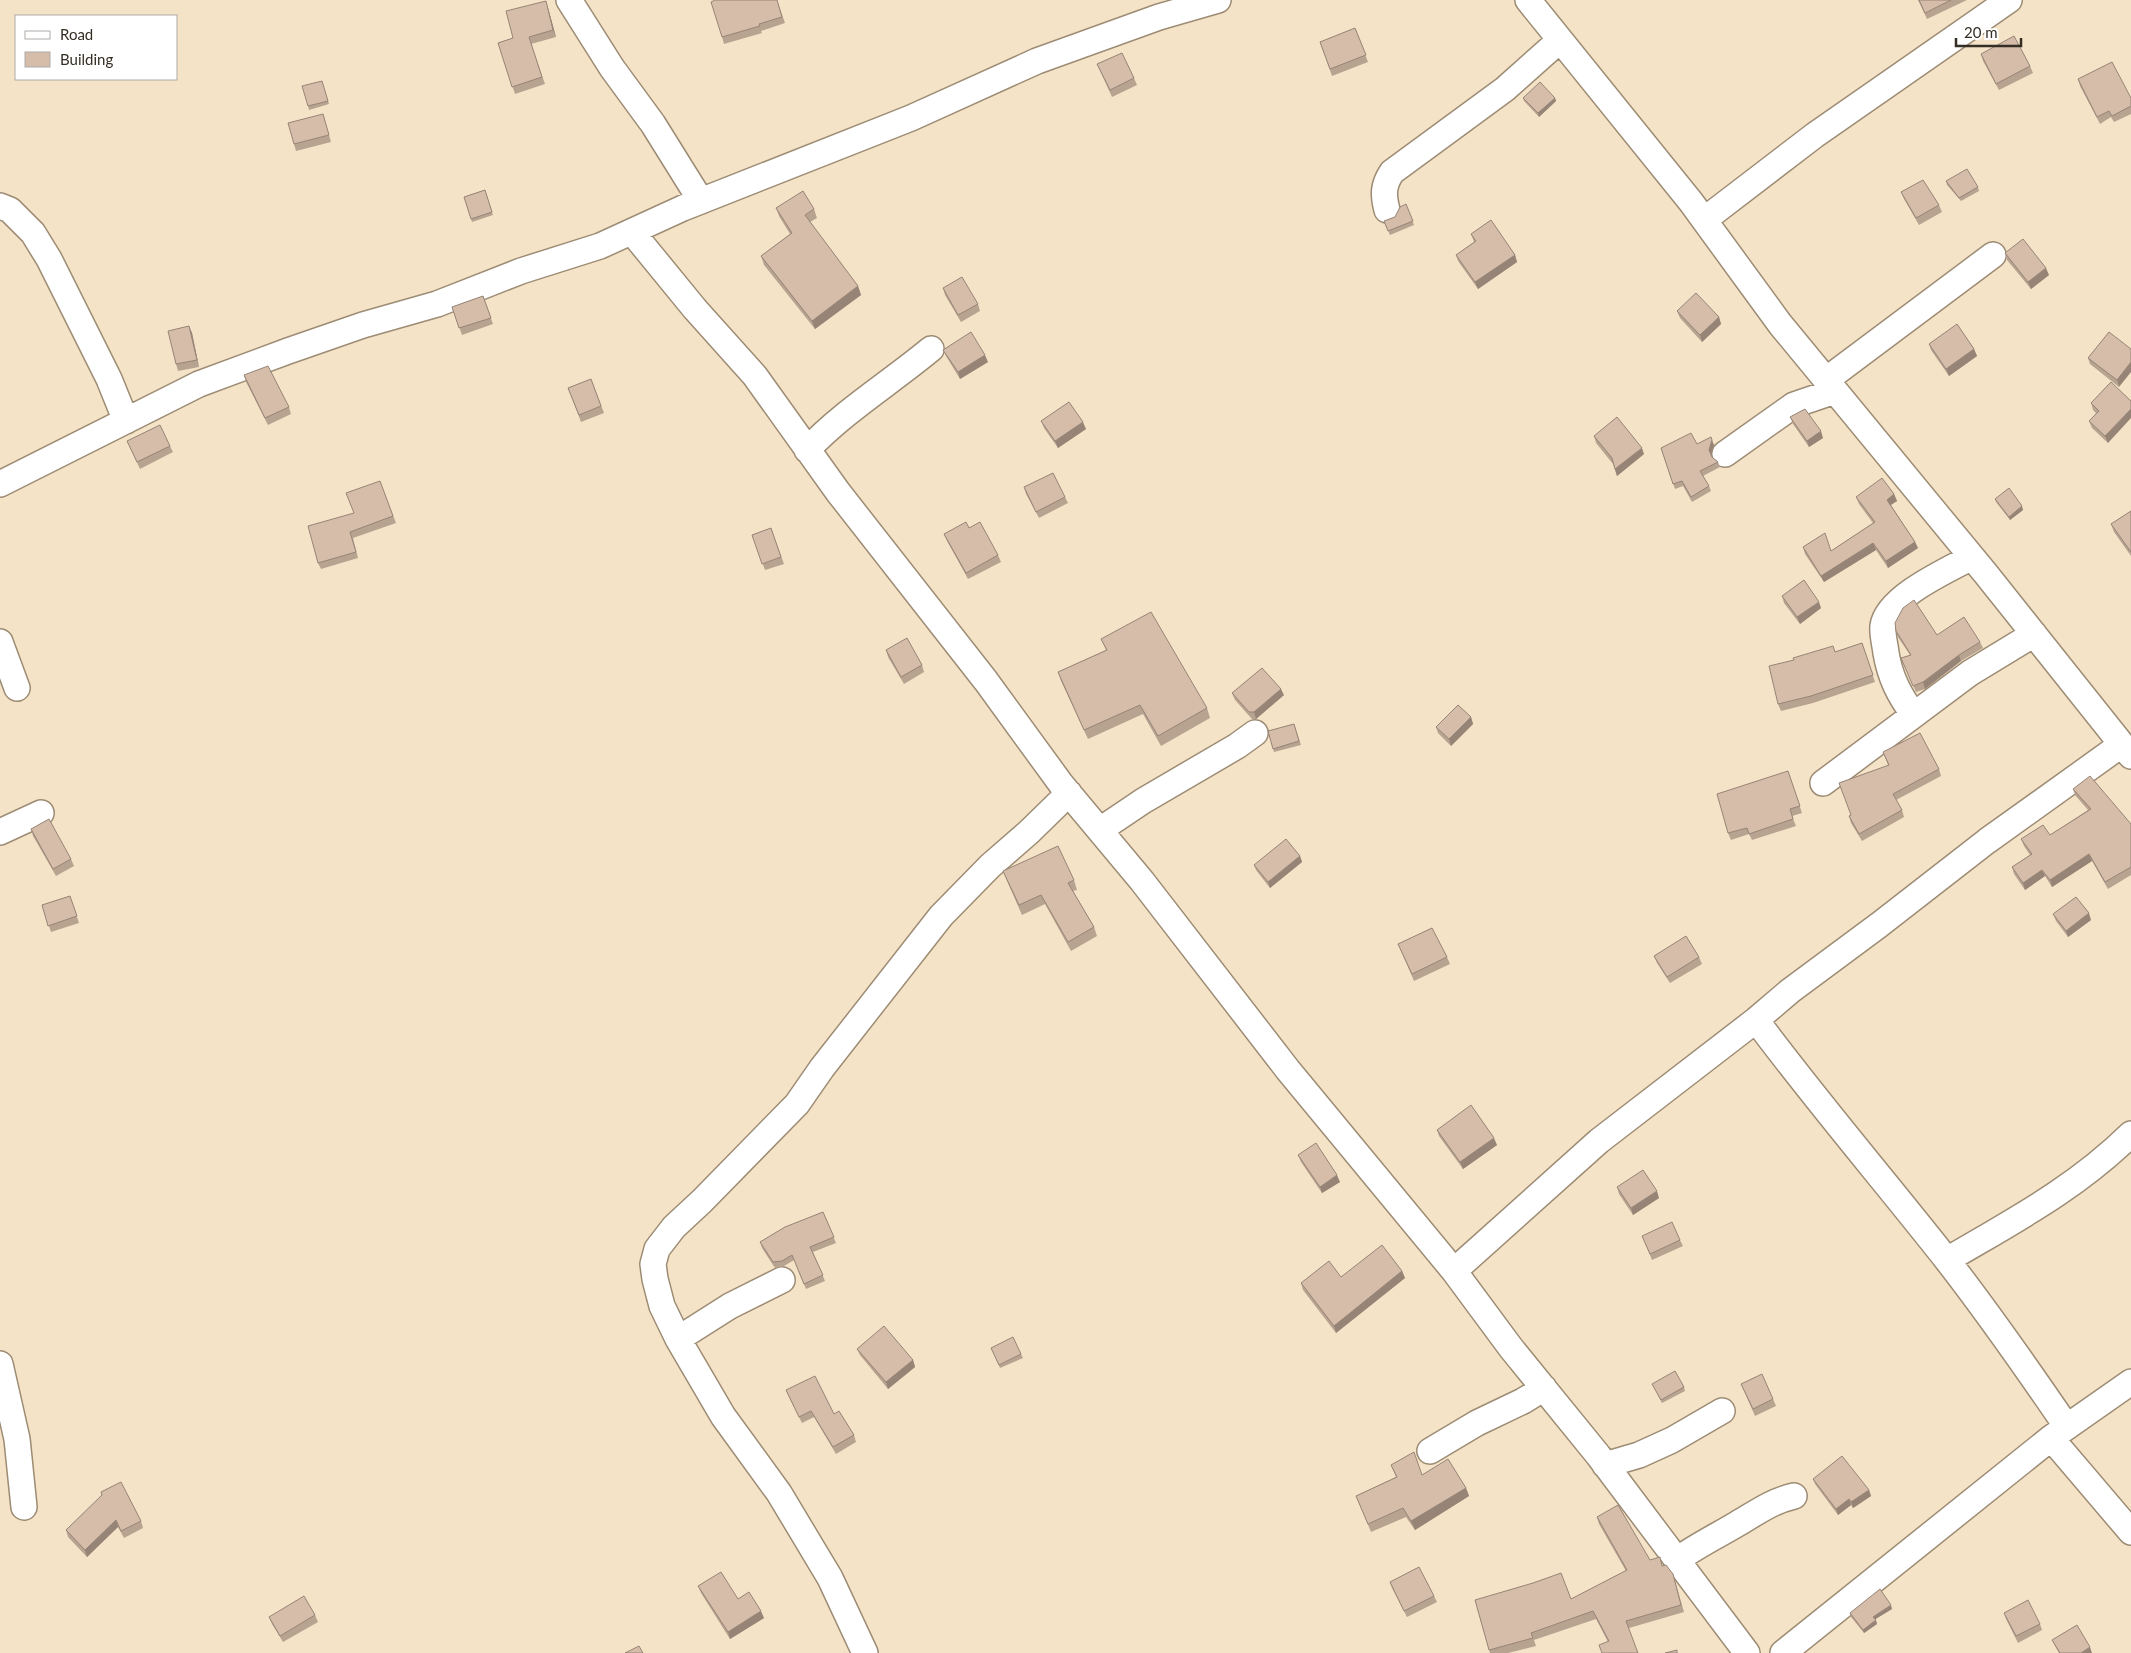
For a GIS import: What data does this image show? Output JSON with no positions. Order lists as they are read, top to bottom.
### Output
{
  "legend": ["Road", "Building"],
  "scale_bar": "20 m"
}
